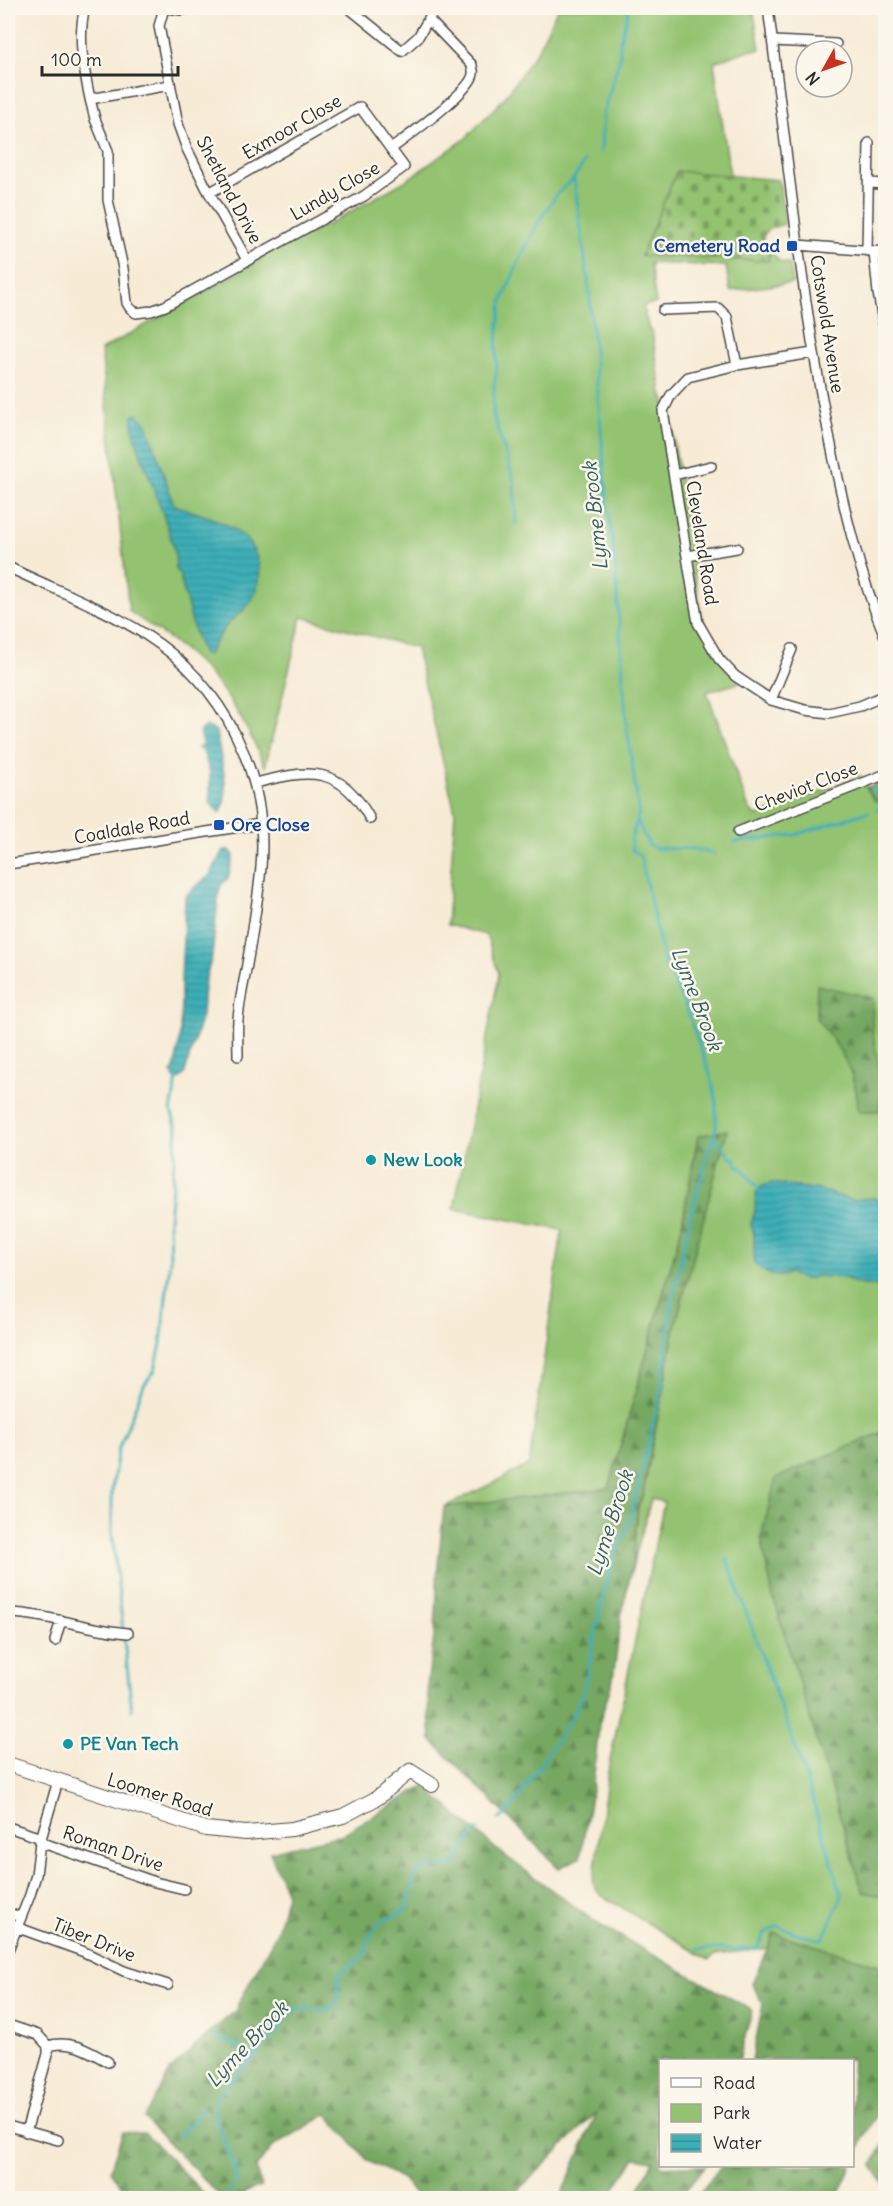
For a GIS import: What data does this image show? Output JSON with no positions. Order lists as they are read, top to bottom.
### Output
{
  "streets": {
    "street": [
      "Exmoor Close",
      "Shetland Drive",
      "Lundy Close",
      "Cotswold Avenue",
      "Cleveland Road",
      "Cheviot Close",
      "Coaldale Road",
      "Loomer Road",
      "Roman Drive",
      "Tiber Drive"
    ]
  },
  "crossings": [
    ["Exmoor Close", "Shetland Drive"],
    ["Exmoor Close", "Lundy Close"],
    ["Shetland Drive", "Lundy Close"],
    ["Cotswold Avenue", "Cleveland Road"]
  ],
  "water": ["Lyme Brook"],
  "places": {
    "transit": ["Cemetery Road", "Ore Close"],
    "other": ["New Look", "PE Van Tech"]
  },
  "legend": ["Road", "Park", "Water"],
  "scale_bar": "100 m",
  "north": "bottom left"
}
